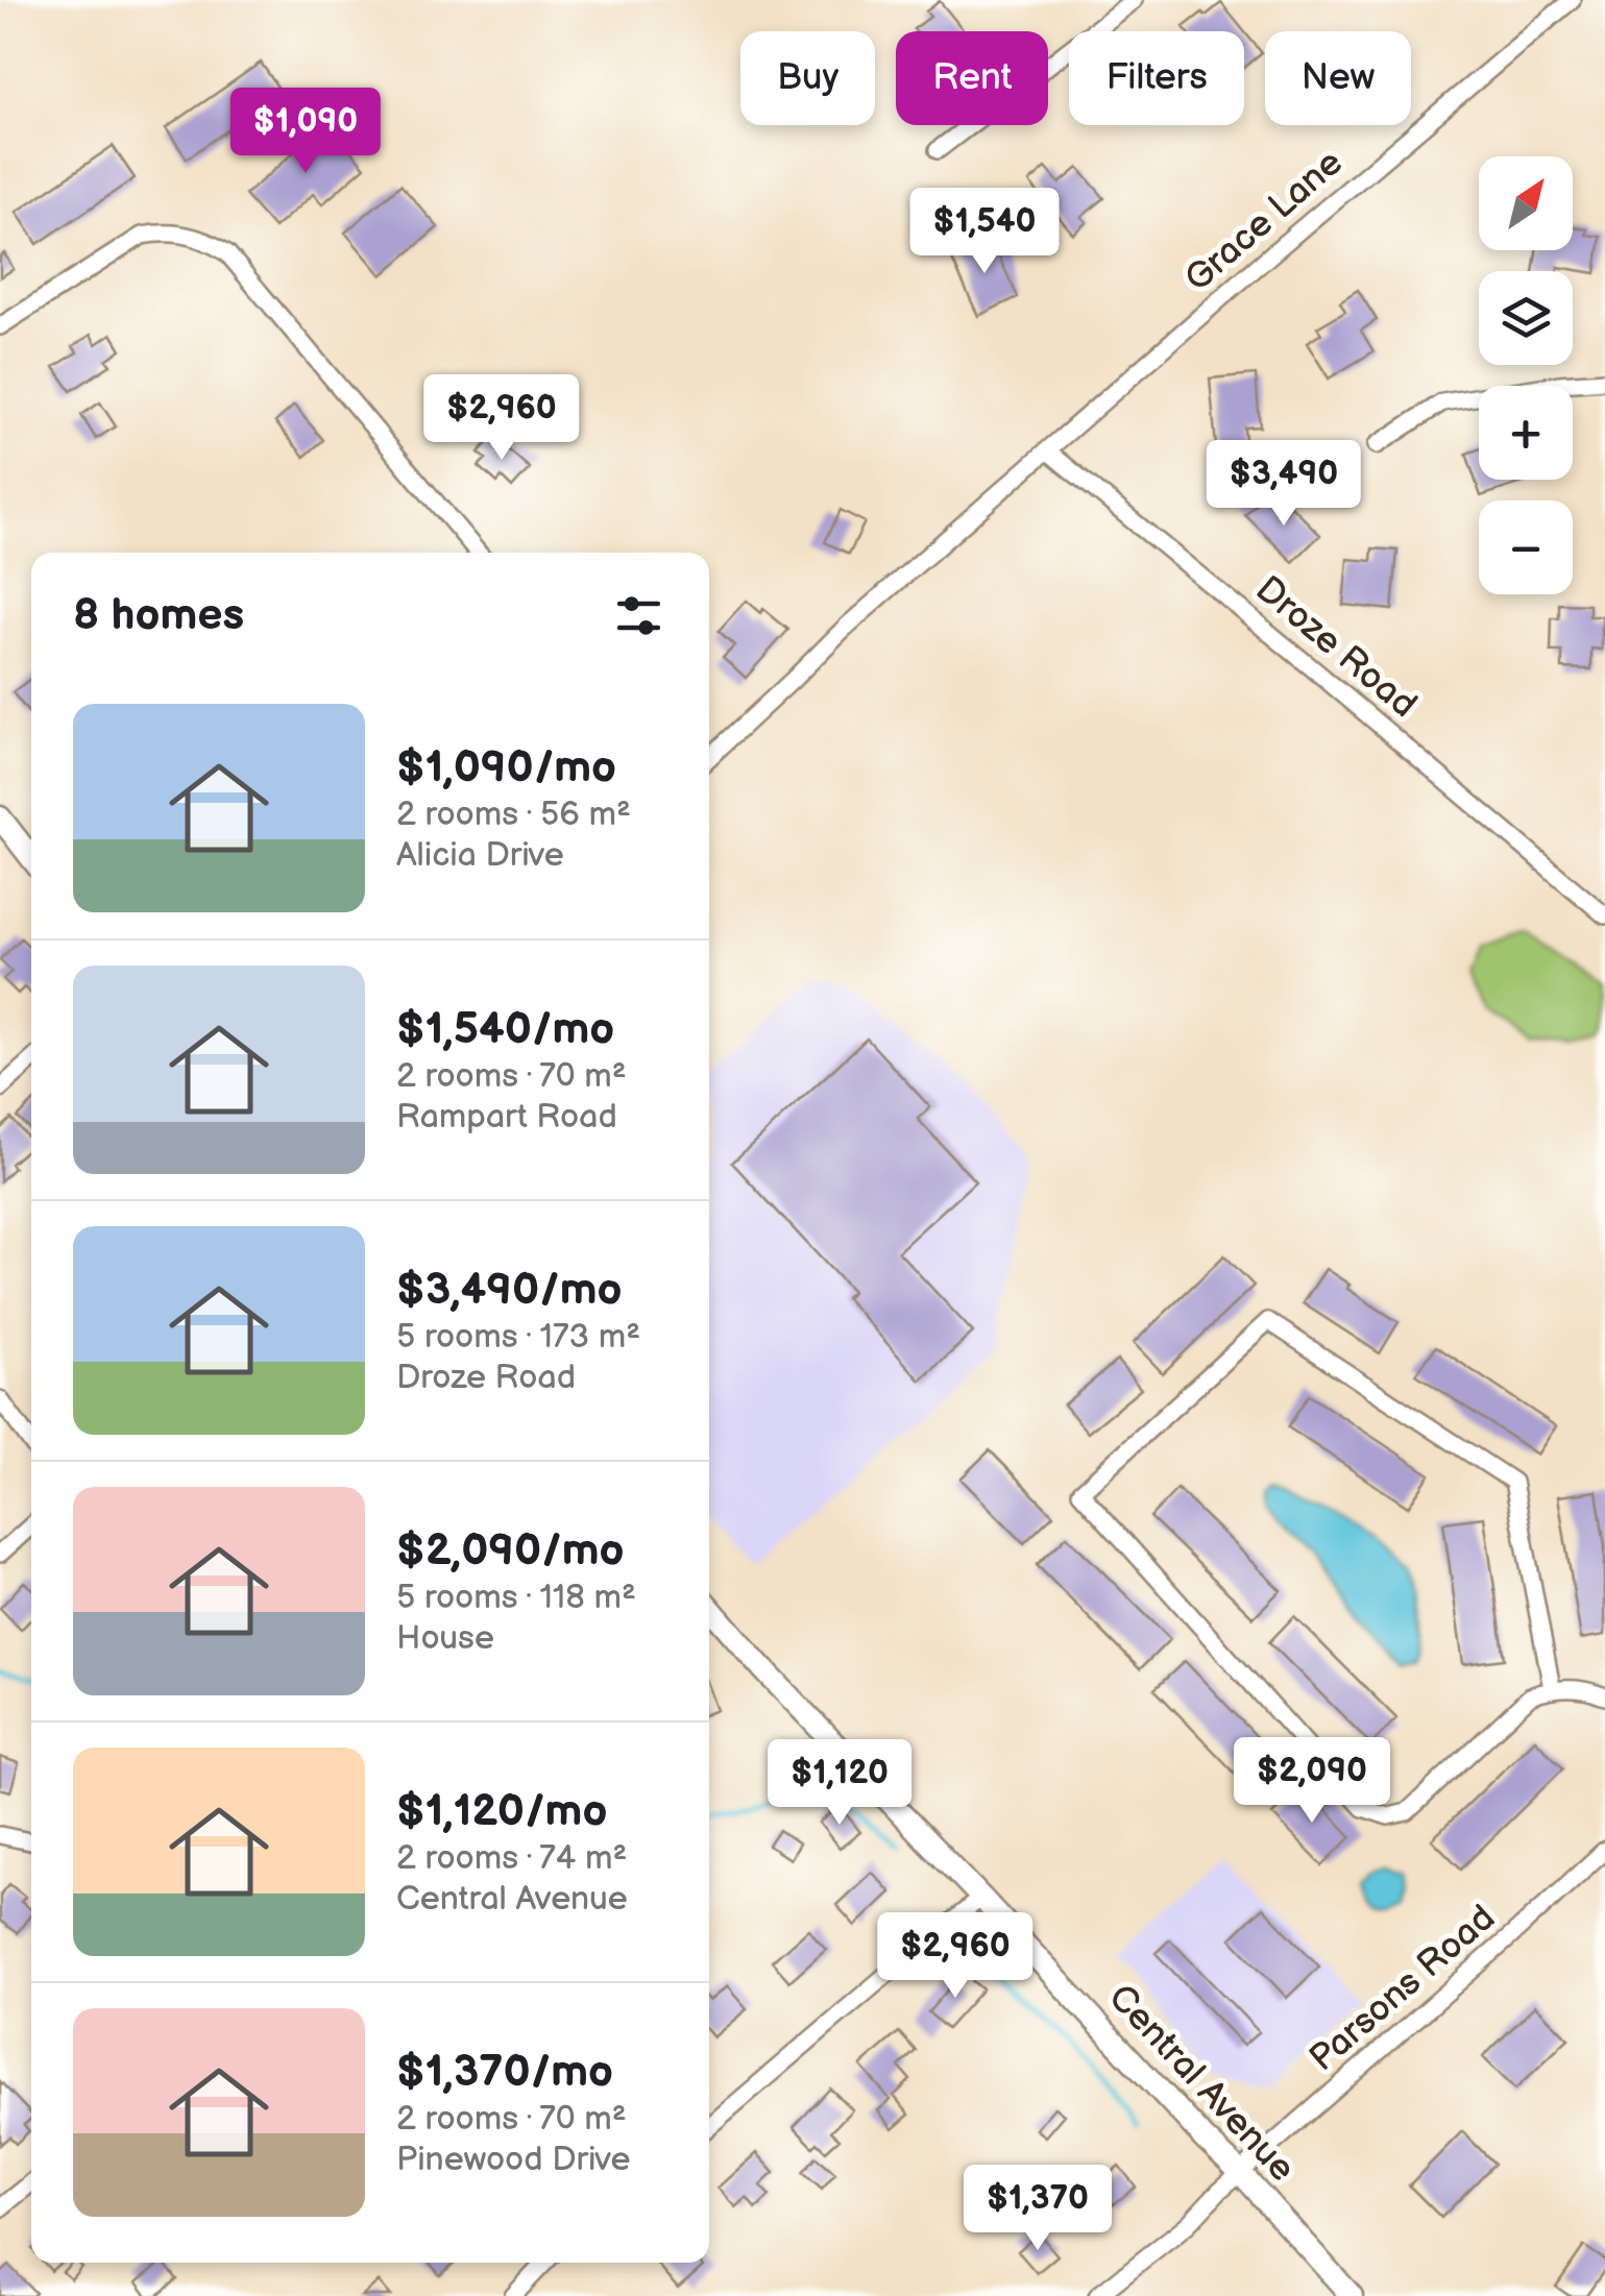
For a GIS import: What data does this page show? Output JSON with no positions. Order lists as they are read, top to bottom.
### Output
{
  "streets": {
    "street": [
      "Grace Lane",
      "Droze Road",
      "Parsons Road",
      "Central Avenue"
    ]
  },
  "crossings": [
    ["Grace Lane", "Droze Road"],
    ["Parsons Road", "Central Avenue"]
  ],
  "north": "top right",
  "page": {
    "chip": [
      "Buy",
      "Rent",
      "Filters",
      "New"
    ],
    "price": [
      "$1,090",
      "$1,540",
      "$2,960",
      "$3,490",
      "$2,090",
      "$1,120",
      "$2,960",
      "$1,370"
    ],
    "map_buttons": ["+", "−"],
    "heading": "8 homes",
    "list": [
      {
        "name": "$1,090/mo",
        "note": "2 rooms · 56 m² · Alicia Drive"
      },
      {
        "name": "$1,540/mo",
        "note": "2 rooms · 70 m² · Rampart Road"
      },
      {
        "name": "$3,490/mo",
        "note": "5 rooms · 173 m² · Droze Road"
      },
      {
        "name": "$2,090/mo",
        "note": "5 rooms · 118 m² · House"
      },
      {
        "name": "$1,120/mo",
        "note": "2 rooms · 74 m² · Central Avenue"
      },
      {
        "name": "$1,370/mo",
        "note": "2 rooms · 70 m² · Pinewood Drive"
      }
    ]
  }
}
